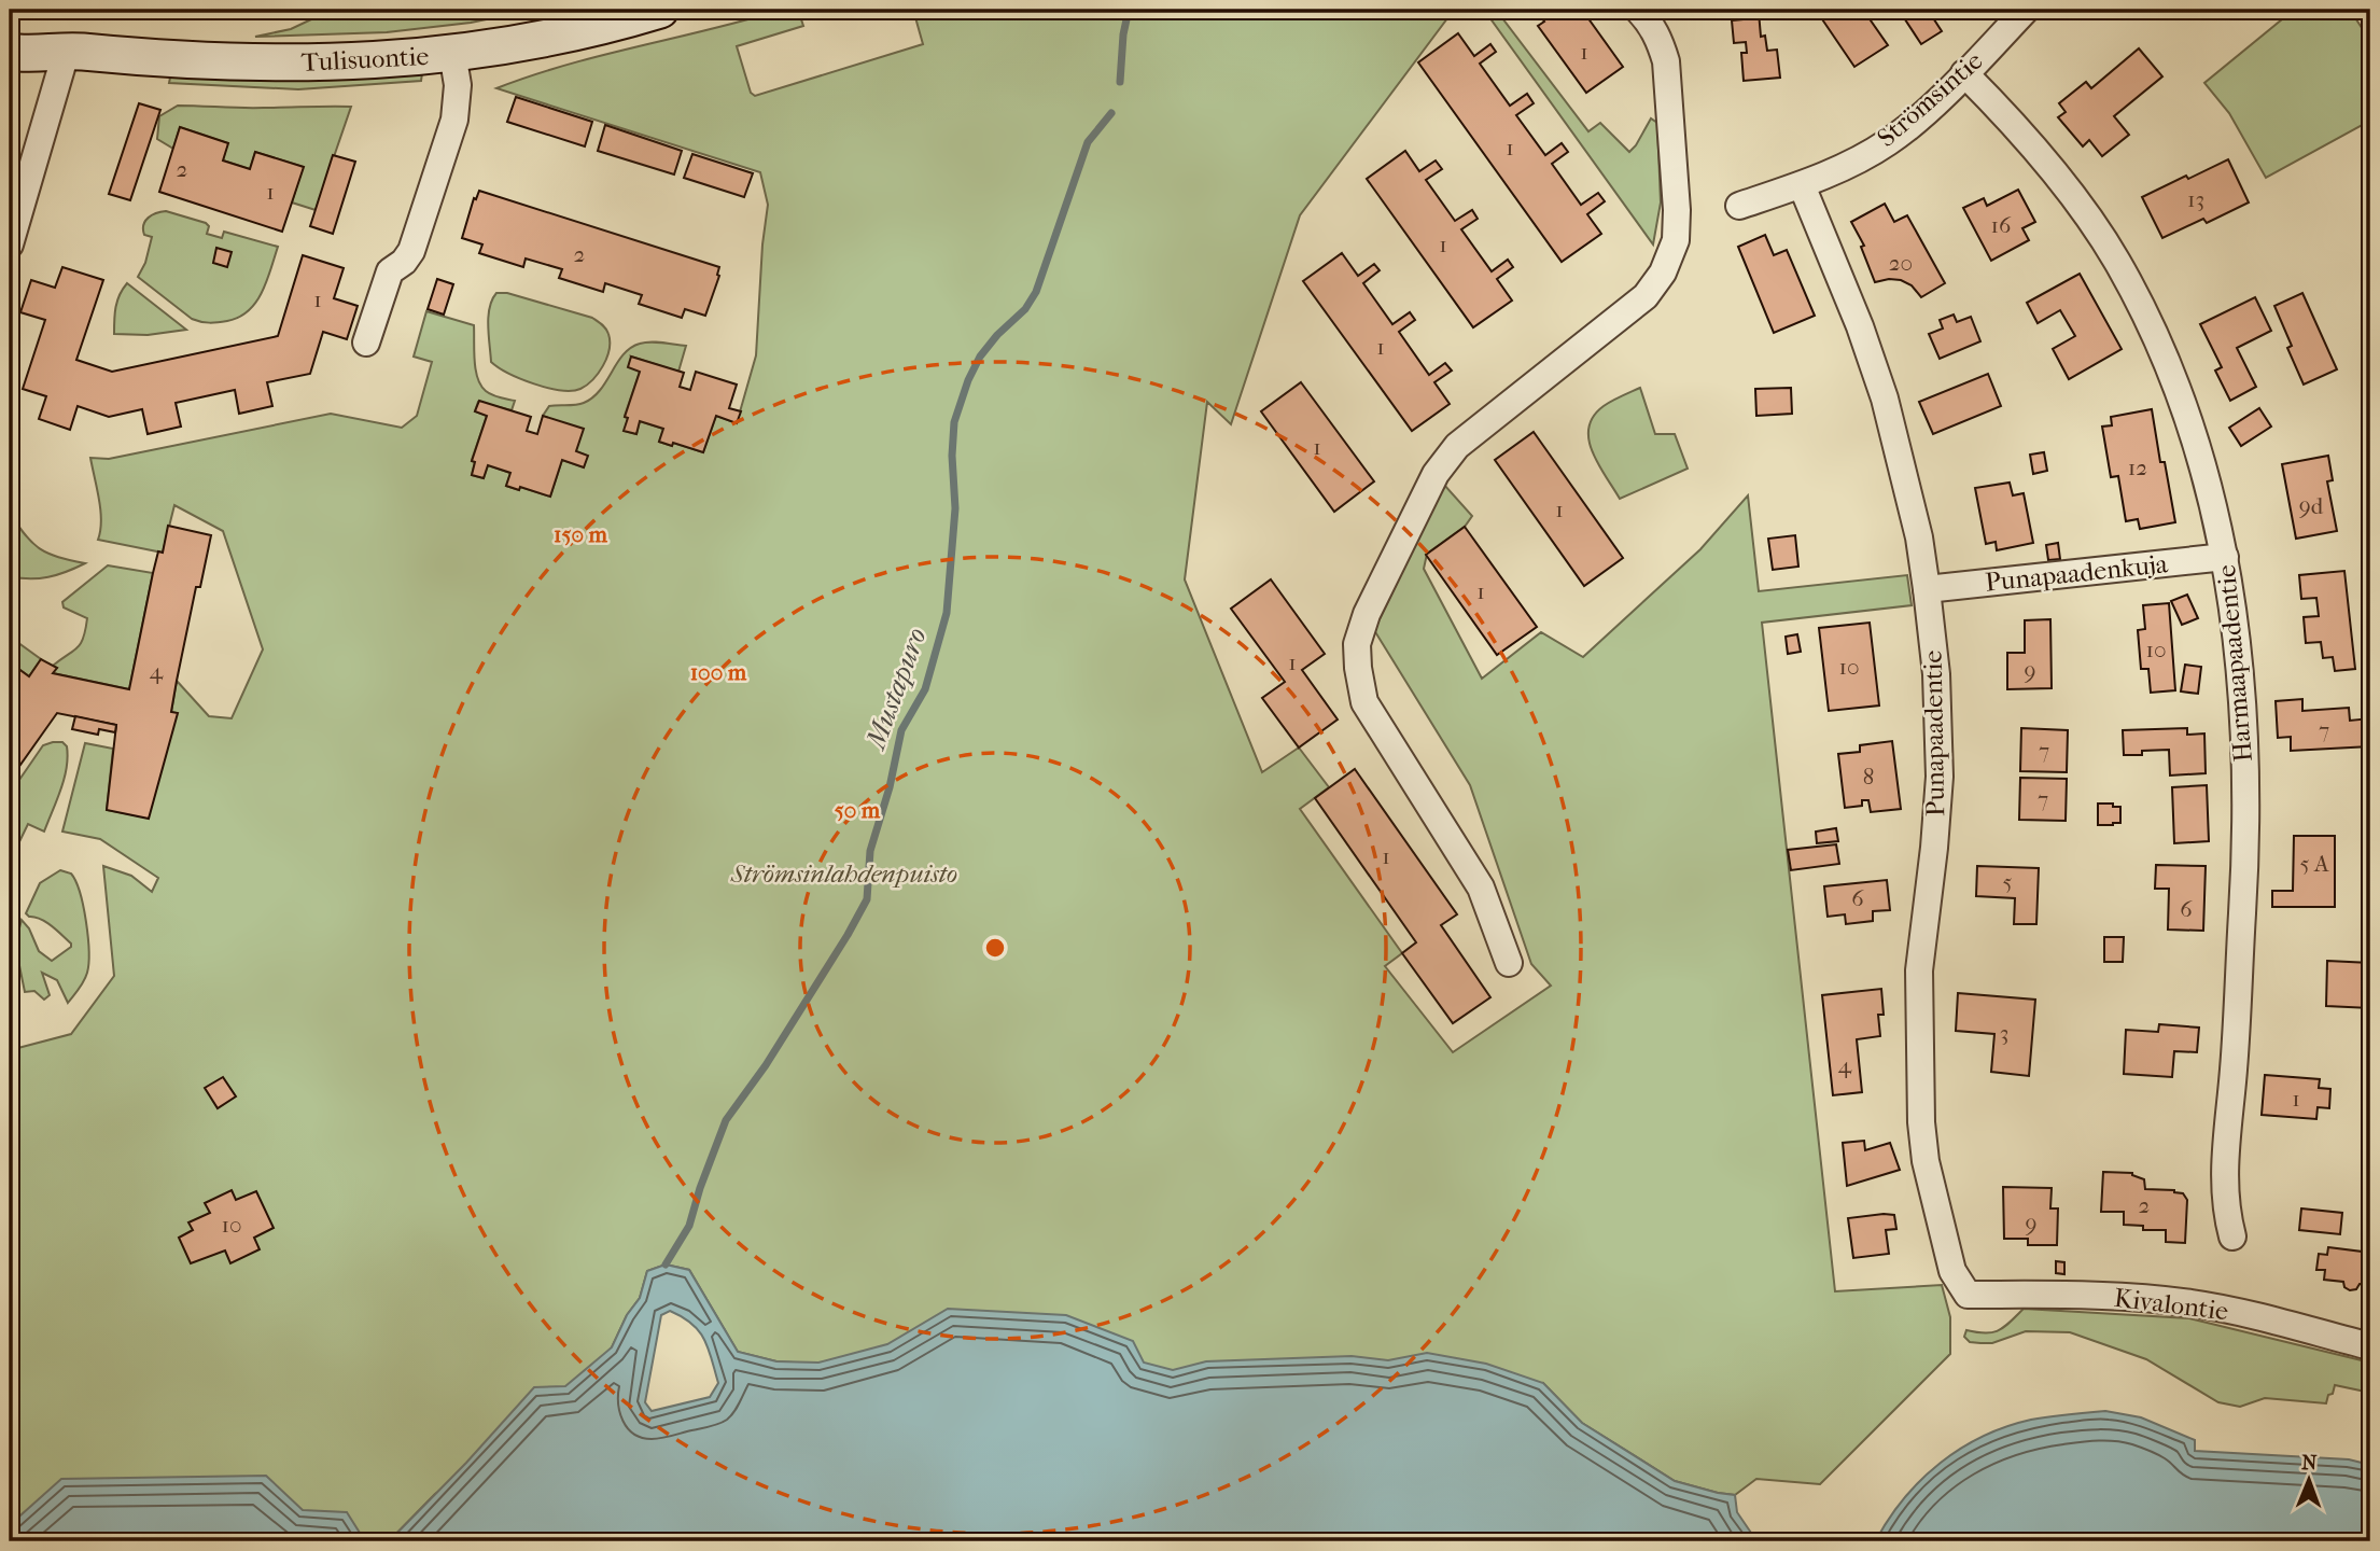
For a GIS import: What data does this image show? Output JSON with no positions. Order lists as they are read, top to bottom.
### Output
{
  "streets": {
    "main road": ["Tulisuontie"],
    "street": [
      "Strömsintie",
      "Punapaadenkuja",
      "Harmaapaadentie",
      "Punapaadentie",
      "Kivalontie"
    ]
  },
  "crossings": [
    ["Strömsintie", "Harmaapaadentie"],
    ["Strömsintie", "Punapaadentie"],
    ["Punapaadenkuja", "Harmaapaadentie"],
    ["Punapaadenkuja", "Punapaadentie"],
    ["Punapaadentie", "Kivalontie"]
  ],
  "water": ["Mustapuro"],
  "parks": ["Strömsinlahdenpuisto"],
  "house_numbers": [
    "1",
    "1",
    "2",
    "1",
    "13",
    "16",
    "1",
    "2",
    "20",
    "1",
    "1",
    "1",
    "12",
    "9d",
    "1",
    "1",
    "10",
    "1",
    "10",
    "4",
    "9",
    "7",
    "7",
    "8",
    "7",
    "1",
    "5 A",
    "5",
    "6",
    "6",
    "3",
    "4",
    "1",
    "2",
    "9",
    "10"
  ],
  "north": "top",
  "rings": ["150 m", "100 m", "50 m"]
}
